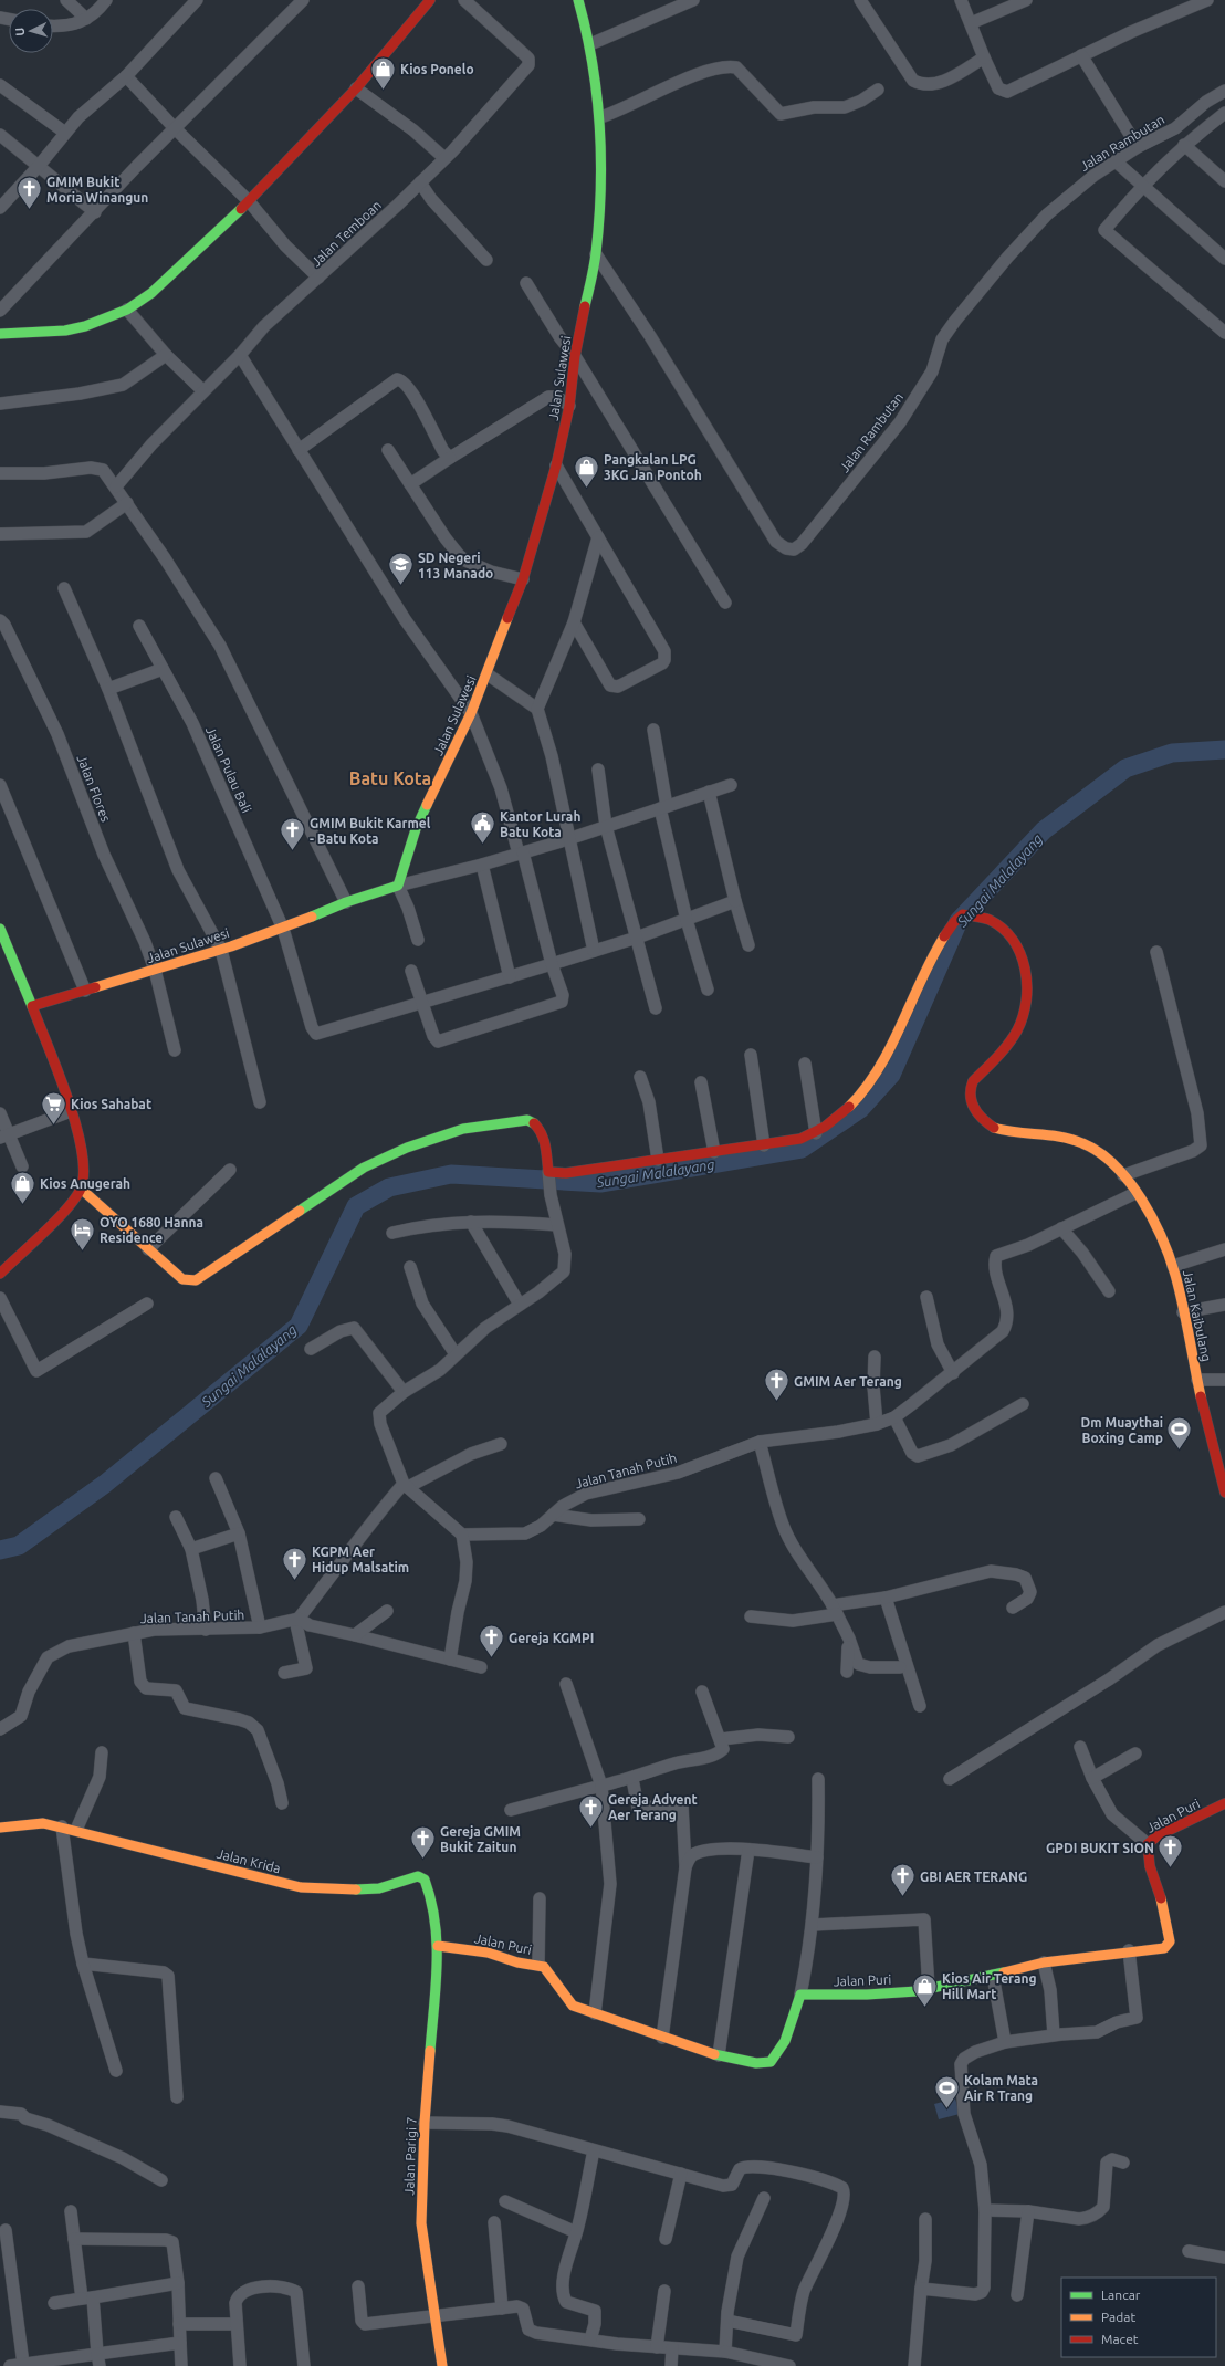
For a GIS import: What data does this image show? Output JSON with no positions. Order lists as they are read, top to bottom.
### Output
{
  "streets": {
    "street": [
      "Jalan Rambutan",
      "Jalan Temboan",
      "Jalan Sulawesi",
      "Jalan Pulau Bali",
      "Jalan Flores",
      "Jalan Kaibulang",
      "Jalan Tanah Putih",
      "Jalan Puri",
      "Jalan Krida",
      "Jalan Parigi 7"
    ]
  },
  "crossings": [
    ["Jalan Rambutan", "Jalan Sulawesi"],
    ["Jalan Sulawesi", "Jalan Pulau Bali"],
    ["Jalan Sulawesi", "Jalan Flores"],
    ["Jalan Puri", "Jalan Krida"],
    ["Jalan Puri", "Jalan Parigi 7"],
    ["Jalan Krida", "Jalan Parigi 7"]
  ],
  "districts": ["Batu Kota"],
  "water": ["Sungai Malalayang"],
  "places": {
    "shop": [
      "Kios Ponelo",
      "Pangkalan LPG 3KG Jan Pontoh",
      "Kios Anugerah",
      "Kios Air Terang Hill Mart"
    ],
    "church": [
      "GMIM Bukit Moria Winangun",
      "GMIM Bukit Karmel - Batu Kota",
      "GMIM Aer Terang",
      "KGPM Aer Hidup Malsatim",
      "Gereja KGMPI",
      "Gereja Advent Aer Terang",
      "Gereja GMIM Bukit Zaitun",
      "GPDI BUKIT SION",
      "GBI AER TERANG"
    ],
    "school or university": ["SD Negeri 113 Manado"],
    "public building": ["Kantor Lurah Batu Kota"],
    "supermarket": ["Kios Sahabat"],
    "hotel": ["OYO 1680 Hanna Residence"],
    "sports": ["Dm Muaythai Boxing Camp", "Kolam Mata Air R Trang"]
  },
  "legend": ["Lancar", "Padat", "Macet"],
  "north": "left"
}
